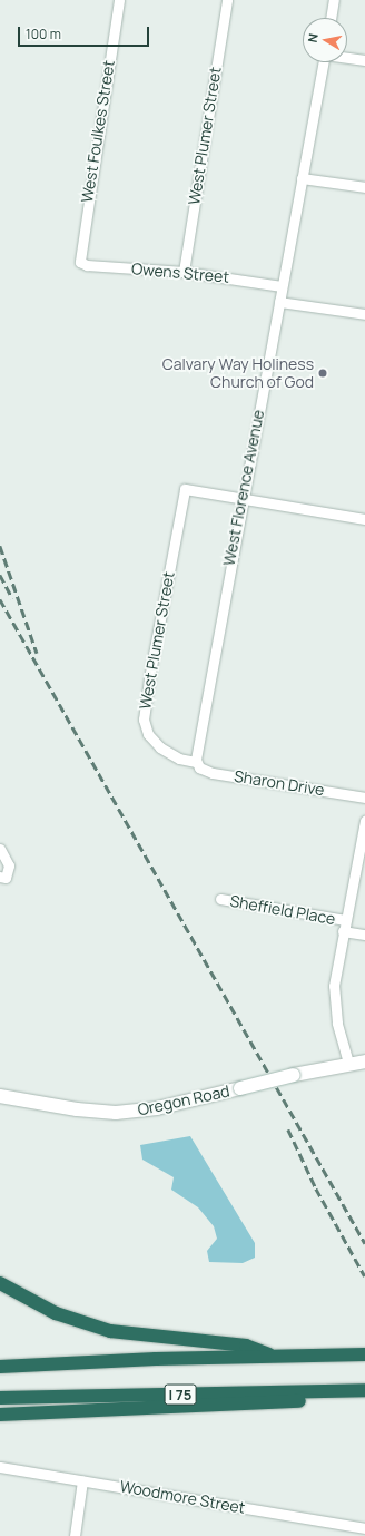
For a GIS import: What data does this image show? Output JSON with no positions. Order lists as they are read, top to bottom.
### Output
{
  "streets": {
    "highway": ["I 75"],
    "street": [
      "West Foulkes Street",
      "West Plumer Street",
      "Owens Street",
      "West Florence Avenue",
      "Sharon Drive",
      "Sheffield Place",
      "Oregon Road",
      "Woodmore Street"
    ]
  },
  "crossings": [
    ["West Foulkes Street", "Owens Street"],
    ["West Plumer Street", "Owens Street"],
    ["West Plumer Street", "West Florence Avenue"],
    ["West Plumer Street", "Sharon Drive"],
    ["Owens Street", "West Florence Avenue"],
    ["West Florence Avenue", "Sharon Drive"]
  ],
  "places": ["Calvary Way Holiness Church of God"],
  "scale_bar": "100 m",
  "north": "left"
}
